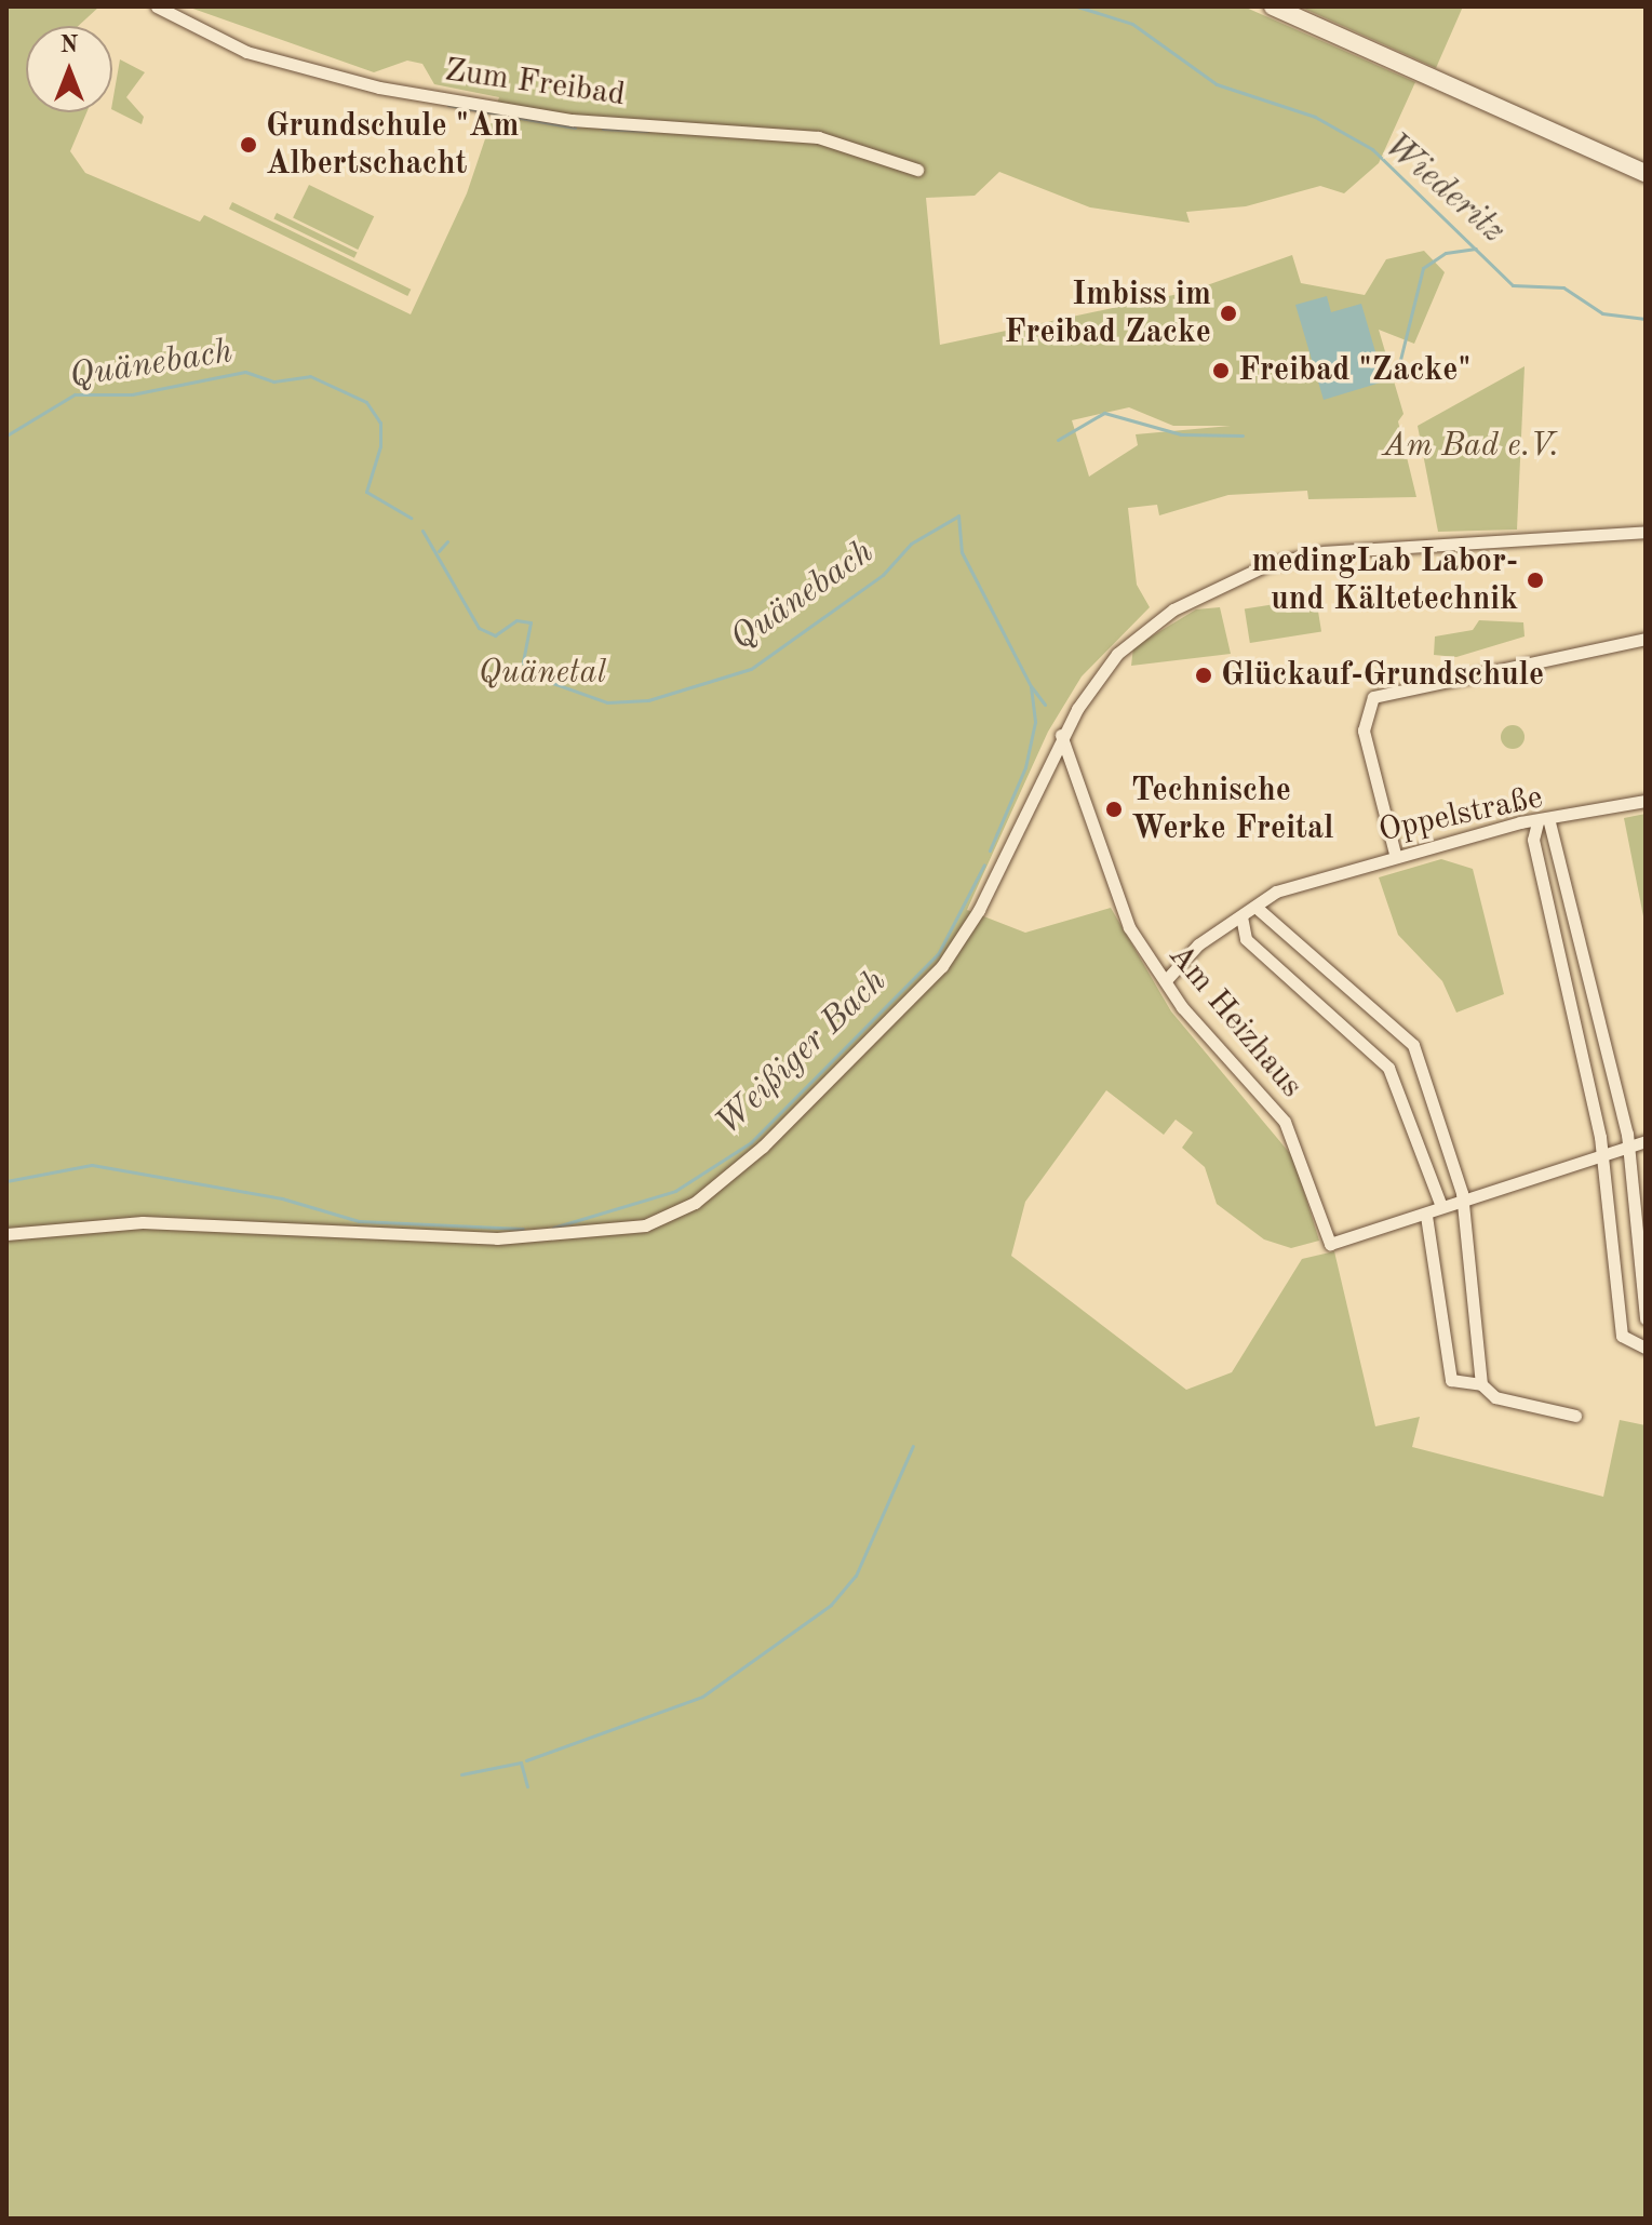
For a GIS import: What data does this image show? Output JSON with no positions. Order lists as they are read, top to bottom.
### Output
{
  "streets": {
    "street": ["Zum Freibad", "Oppelstraße", "Am Heizhaus"]
  },
  "crossings": [
    ["Oppelstraße", "Am Heizhaus"]
  ],
  "water": ["Wiederitz", "Quänebach", "Weißiger Bach"],
  "parks": ["Am Bad e.V.", "Quänetal"],
  "places": [
    "Grundschule \"Am Albertschacht",
    "Imbiss im Freibad Zacke",
    "Freibad \"Zacke\"",
    "medingLab Labor- und Kältetechnik",
    "Glückauf-Grundschule",
    "Technische Werke Freital"
  ],
  "north": "top"
}
